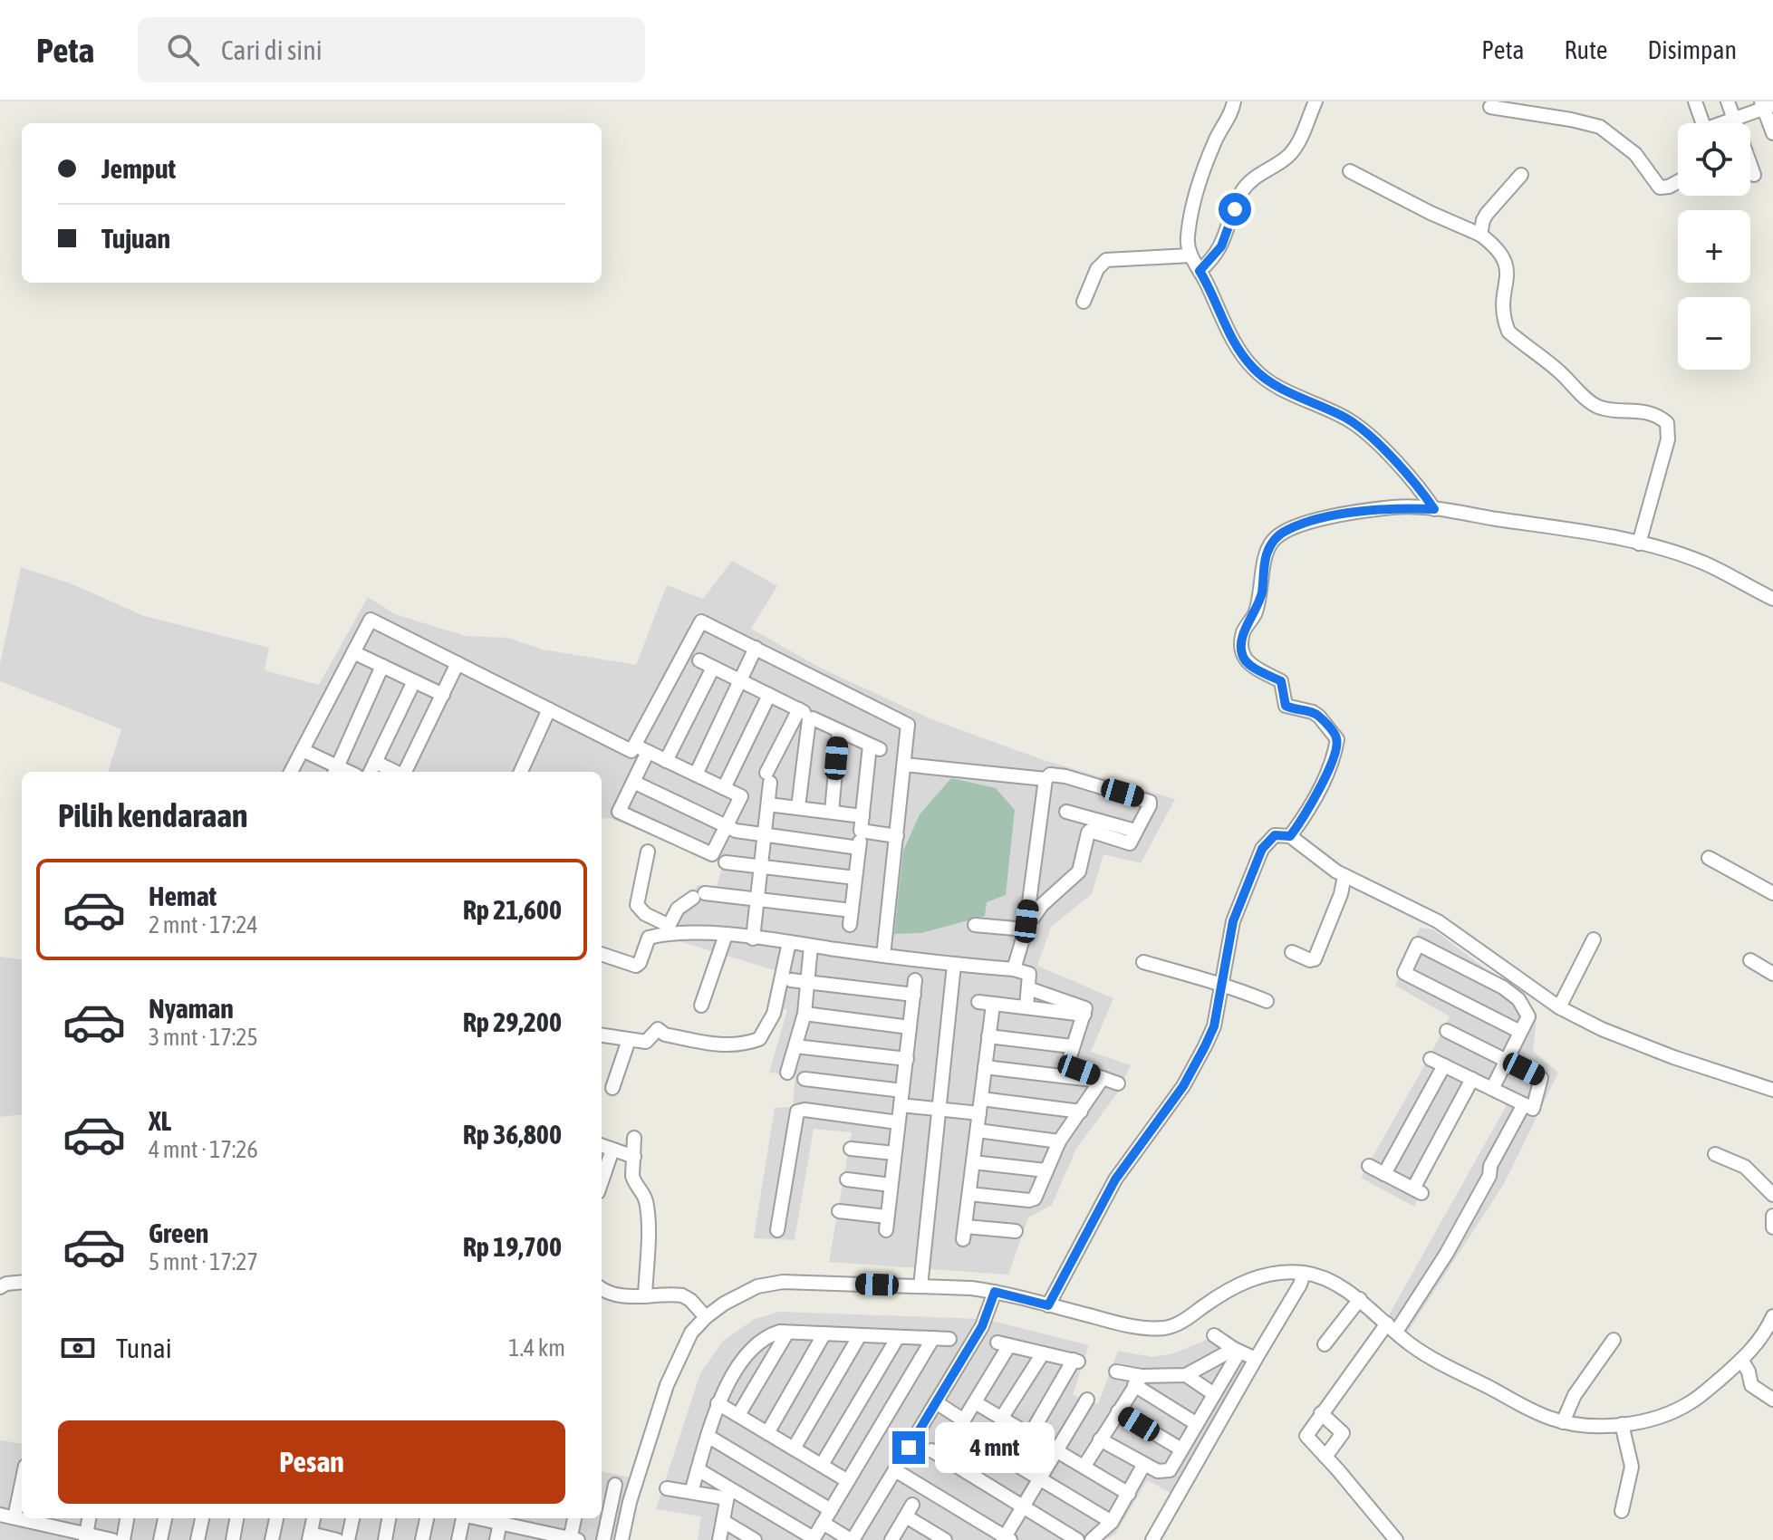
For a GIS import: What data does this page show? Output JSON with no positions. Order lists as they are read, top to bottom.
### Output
{
  "page": {
    "header": "Peta",
    "search": "Cari di sini",
    "nav": ["Peta", "Rute", "Disimpan"],
    "map_buttons": ["+", "−"],
    "banner": ["Jemput", "Tujuan"],
    "heading": "Pilih kendaraan",
    "list": [
      {
        "name": "Hemat",
        "note": "2 mnt · 17:24",
        "value": "Rp 21,600"
      },
      {
        "name": "Nyaman",
        "note": "3 mnt · 17:25",
        "value": "Rp 29,200"
      },
      {
        "name": "XL",
        "note": "4 mnt · 17:26",
        "value": "Rp 36,800"
      },
      {
        "name": "Green",
        "note": "5 mnt · 17:27",
        "value": "Rp 19,700"
      }
    ],
    "pay": ["Tunai", "1.4 km"],
    "buttons": "Pesan",
    "bubble": "4 mnt"
  }
}
